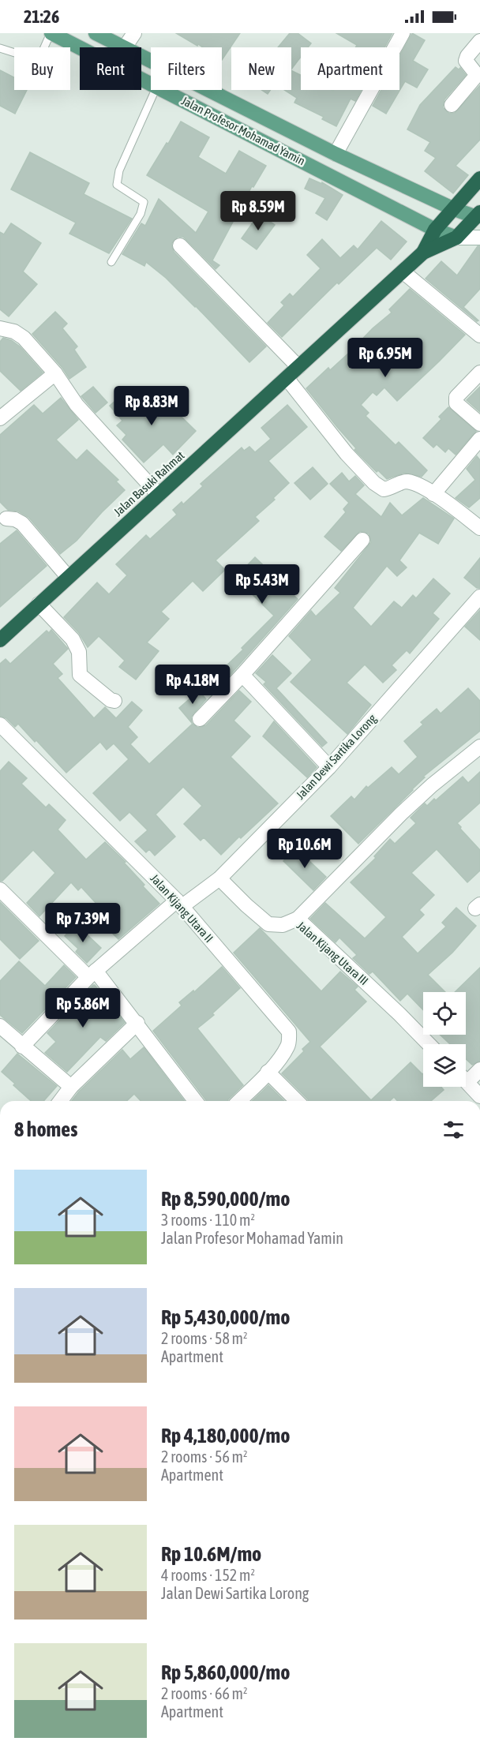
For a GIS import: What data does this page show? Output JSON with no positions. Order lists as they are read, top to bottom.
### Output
{
  "streets": {
    "highway": ["Jalan Basuki Rahmat"],
    "main road": ["Jalan Profesor Mohamad Yamin"],
    "street": ["Jalan Dewi Sartika Lorong", "Jalan Kijang Utara II", "Jalan Kijang Utara III"]
  },
  "crossings": [
    ["Jalan Dewi Sartika Lorong", "Jalan Kijang Utara II"],
    ["Jalan Dewi Sartika Lorong", "Jalan Kijang Utara III"]
  ],
  "page": {
    "status": "21:26",
    "chip": [
      "Buy",
      "Rent",
      "Filters",
      "New",
      "Apartment"
    ],
    "price": [
      "Rp 8.59M",
      "Rp 6.95M",
      "Rp 8.83M",
      "Rp 5.43M",
      "Rp 4.18M",
      "Rp 10.6M",
      "Rp 7.39M",
      "Rp 5.86M"
    ],
    "heading": "8 homes",
    "list": [
      {
        "name": "Rp 8,590,000/mo",
        "note": "3 rooms · 110 m² · Jalan Profesor Mohamad Yamin"
      },
      {
        "name": "Rp 5,430,000/mo",
        "note": "2 rooms · 58 m² · Apartment"
      },
      {
        "name": "Rp 4,180,000/mo",
        "note": "2 rooms · 56 m² · Apartment"
      },
      {
        "name": "Rp 10.6M/mo",
        "note": "4 rooms · 152 m² · Jalan Dewi Sartika Lorong"
      },
      {
        "name": "Rp 5,860,000/mo",
        "note": "2 rooms · 66 m² · Apartment"
      }
    ]
  }
}
